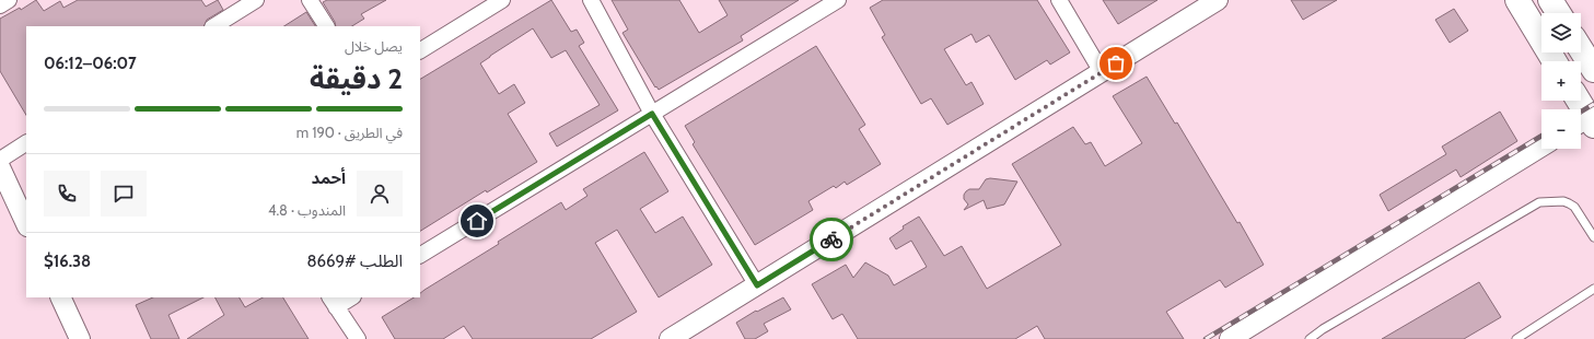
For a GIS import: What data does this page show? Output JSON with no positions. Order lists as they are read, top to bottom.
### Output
{
  "page": {
    "map_buttons": ["+", "−"],
    "heading": ["2 دقيقة", "يصل خلال", "06:07–06:12"],
    "panel": [
      "أحمد",
      "المندوب · 4.8",
      "الطلب #8669",
      "$16.38"
    ],
    "bar": "في الطريق · 190 m"
  }
}
